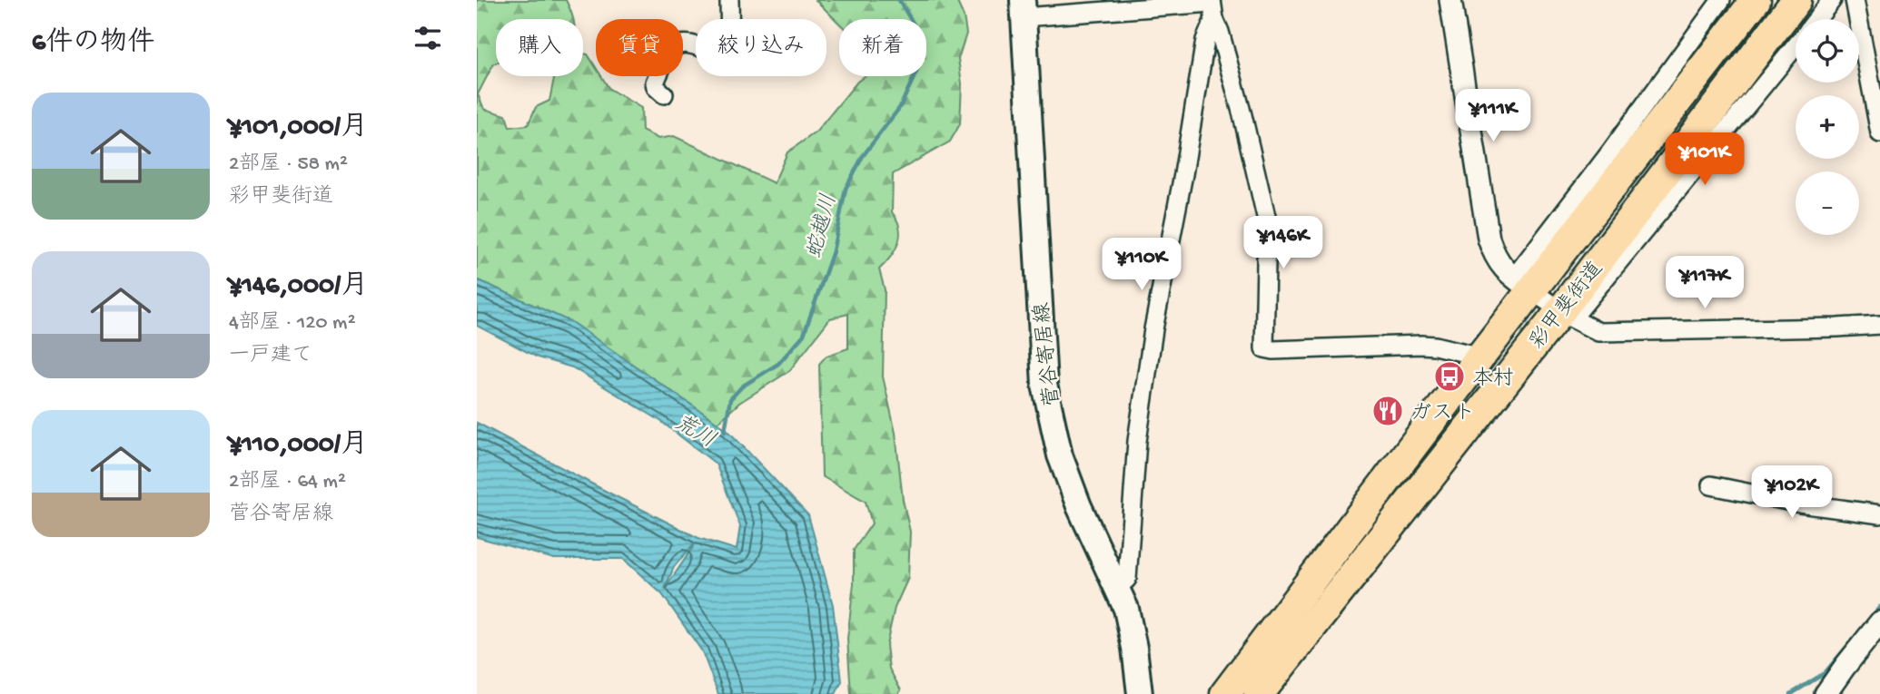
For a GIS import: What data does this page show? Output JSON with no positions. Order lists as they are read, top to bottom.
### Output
{
  "streets": {
    "highway": ["彩甲斐街道"],
    "main road": ["菅谷寄居線"]
  },
  "water": ["蛇越川", "荒川"],
  "places": {
    "bus stop": ["本村"],
    "restaurant": ["ガスト"]
  },
  "page": {
    "heading": "6件の物件",
    "map_buttons": ["+", "−"],
    "chip": [
      "購入",
      "賃貸",
      "絞り込み",
      "新着"
    ],
    "list": [
      {
        "name": "¥101,000/月",
        "note": "2部屋 · 58 m² · 彩甲斐街道"
      },
      {
        "name": "¥146,000/月",
        "note": "4部屋 · 120 m² · 一戸建て"
      },
      {
        "name": "¥110,000/月",
        "note": "2部屋 · 64 m² · 菅谷寄居線"
      }
    ],
    "price": [
      "¥111K",
      "¥101K",
      "¥146K",
      "¥110K",
      "¥117K",
      "¥102K"
    ]
  }
}
